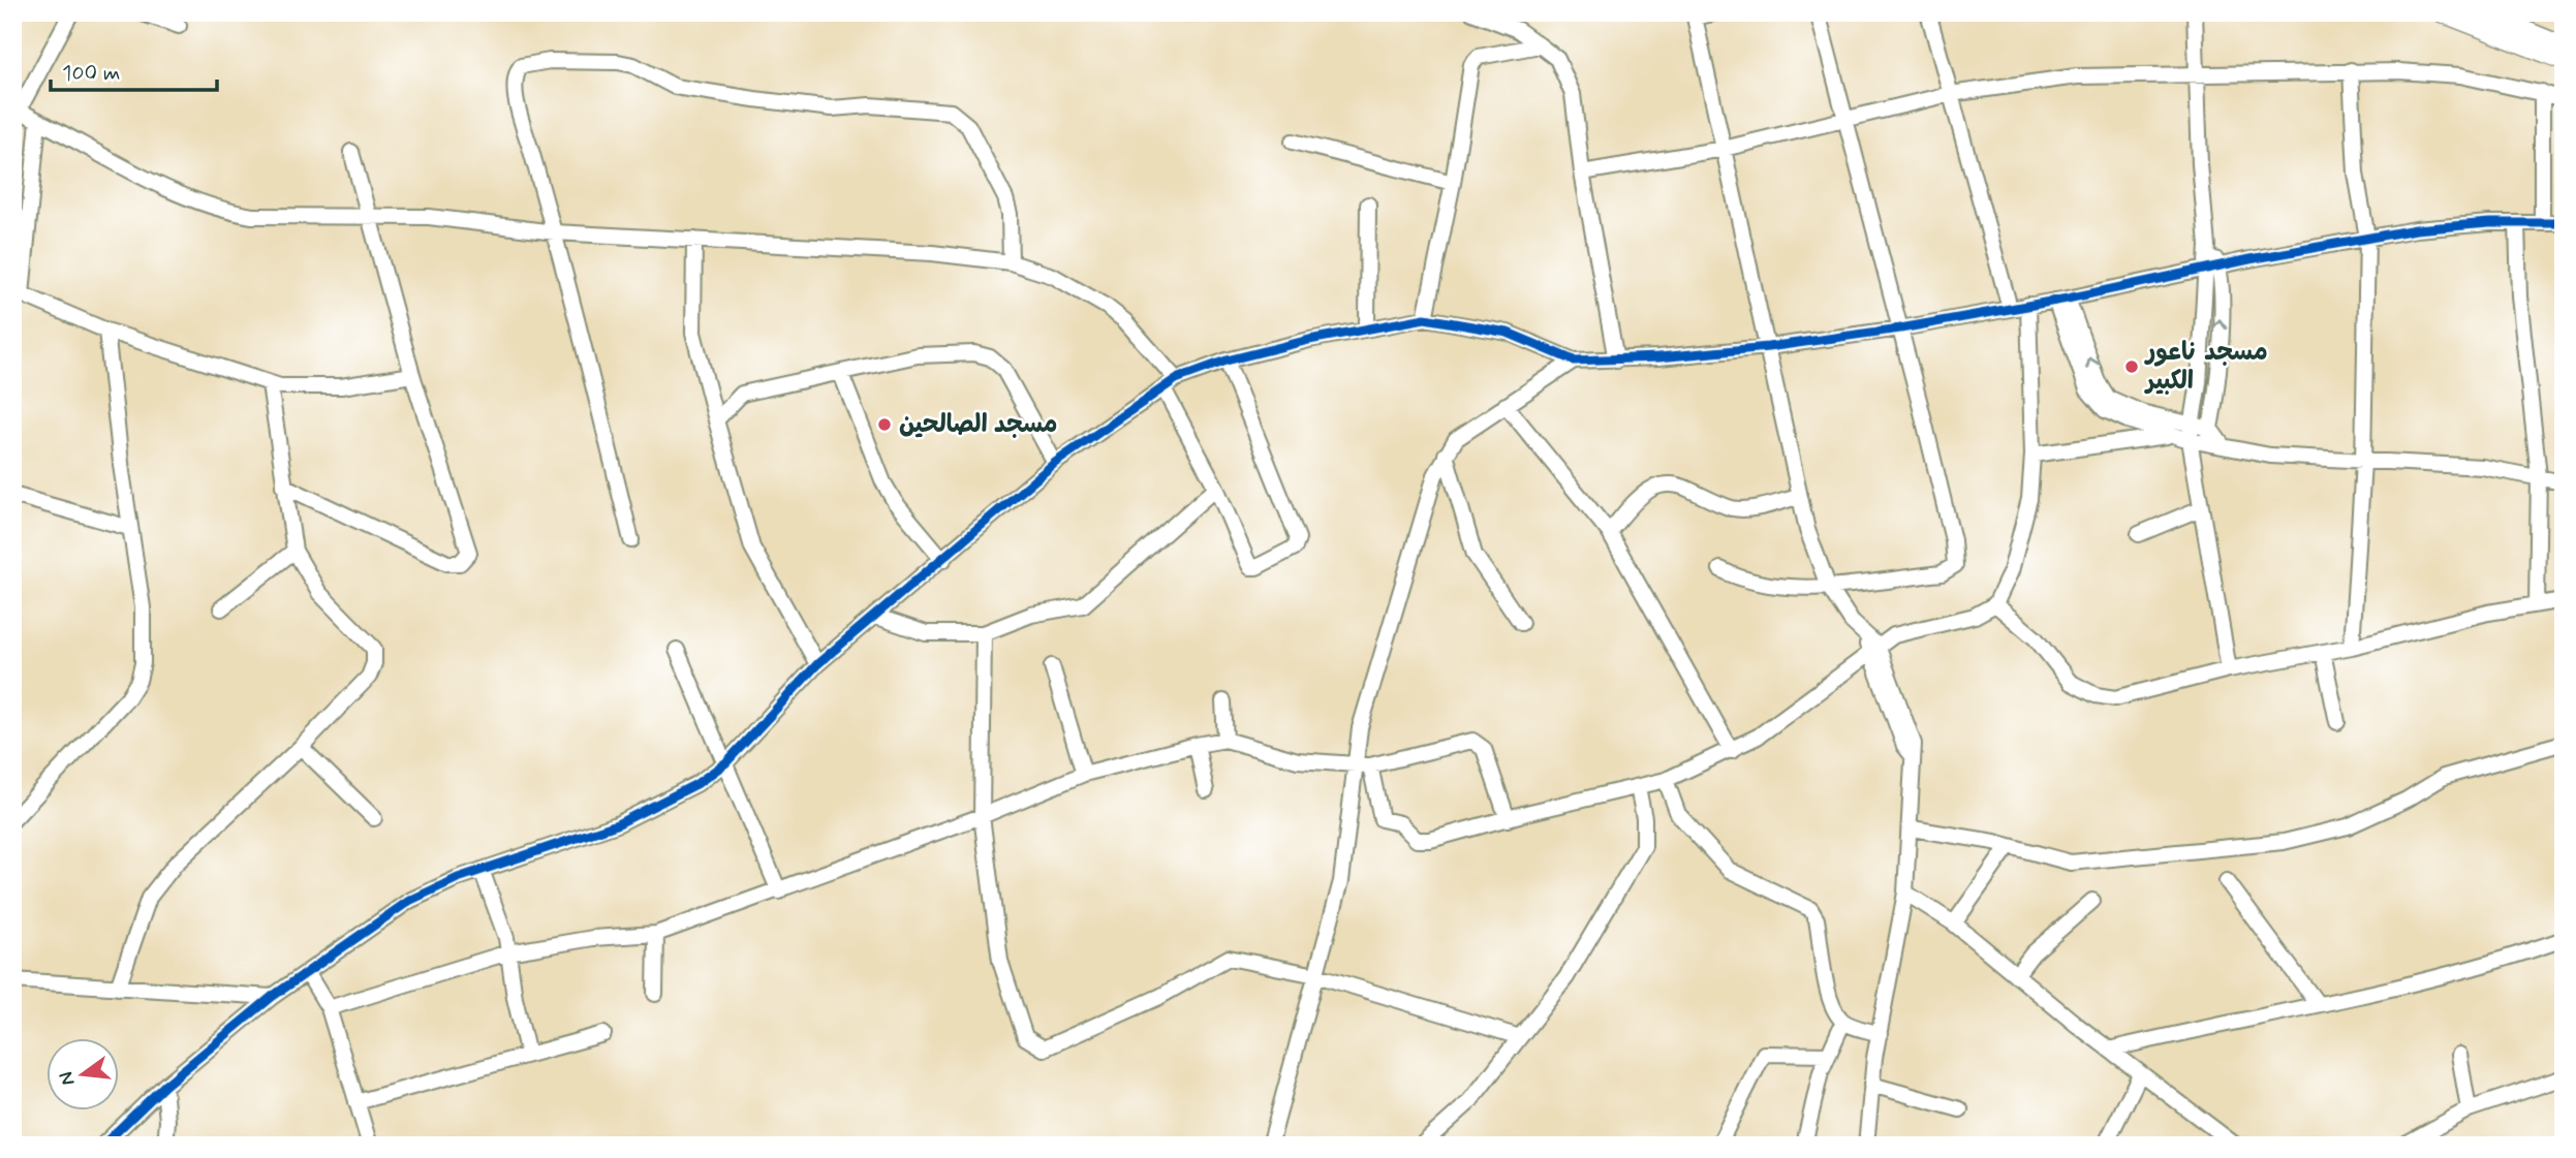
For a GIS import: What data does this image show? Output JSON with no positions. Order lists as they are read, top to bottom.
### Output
{
  "places": ["مسجد ناعور الكبير", "مسجد الصالحين"],
  "scale_bar": "100 m",
  "north": "left"
}
